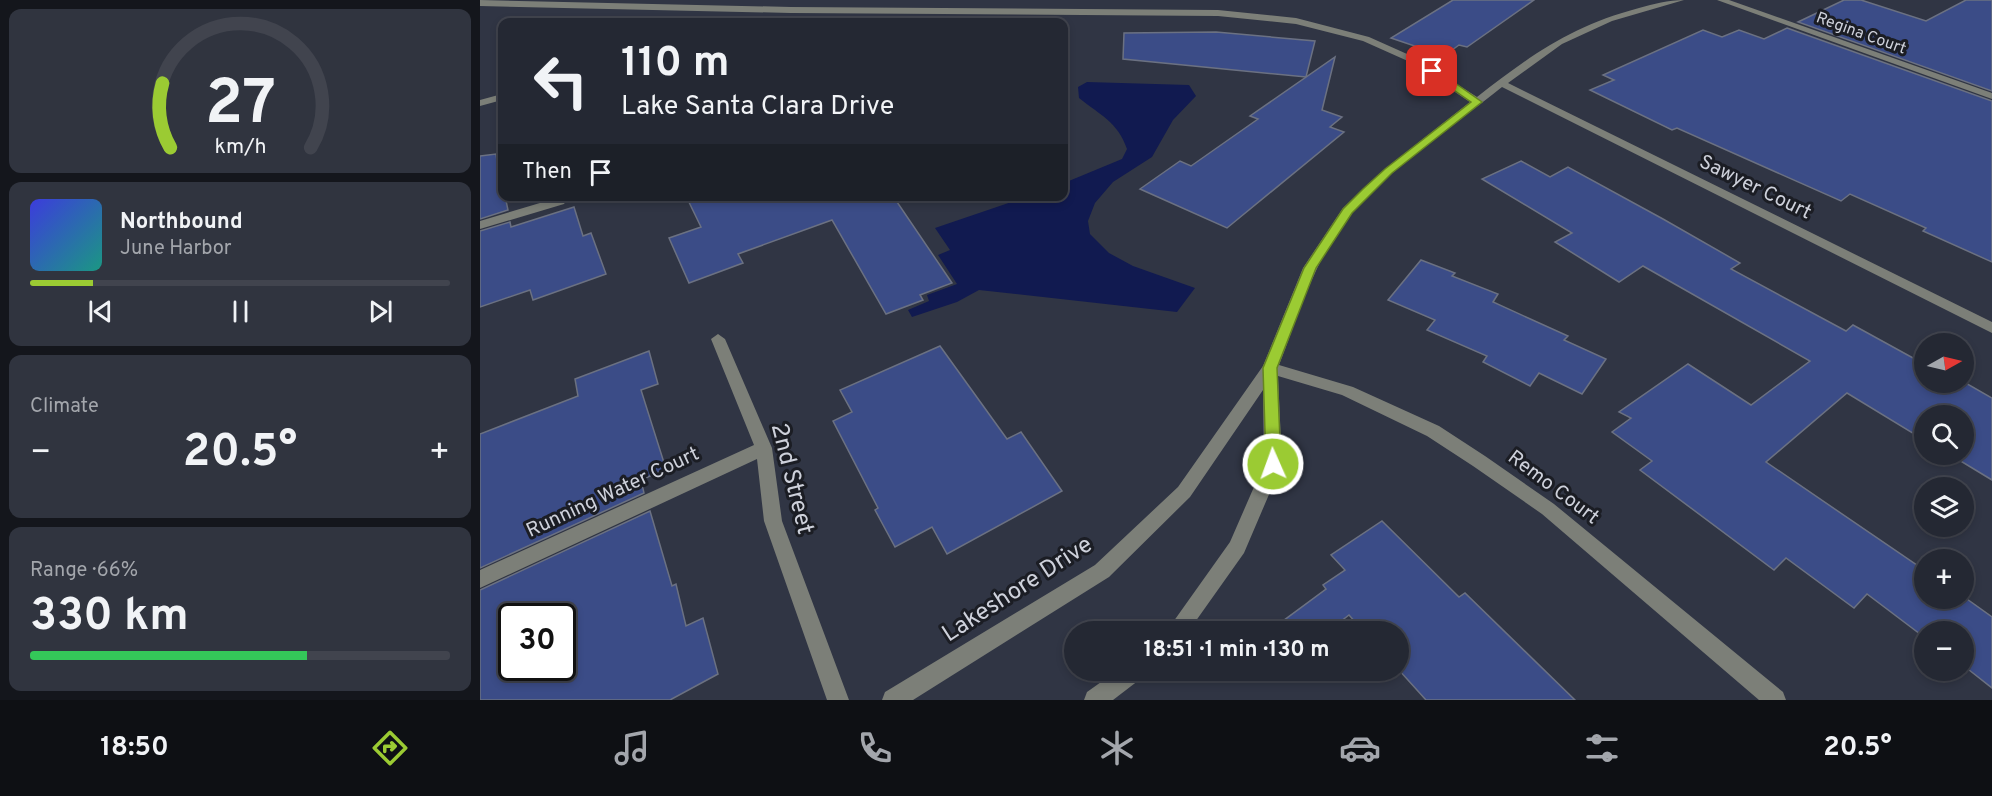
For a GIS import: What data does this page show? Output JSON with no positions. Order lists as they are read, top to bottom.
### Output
{
  "streets": {
    "street": [
      "Regina Court",
      "Sawyer Court",
      "2nd Street",
      "Remo Court",
      "Running Water Court",
      "Lakeshore Drive"
    ]
  },
  "crossings": [
    ["Sawyer Court", "Lakeshore Drive"],
    ["2nd Street", "Running Water Court"],
    ["Remo Court", "Lakeshore Drive"]
  ],
  "north": "right",
  "page": {
    "turn": ["110 m", "Lake Santa Clara Drive"],
    "then": "Then",
    "song": ["Northbound", "June Harbor"],
    "map_buttons": ["+", "−"],
    "tile": [
      "Climate",
      ["Range · 66%", "330 km"]
    ],
    "heat": ["−", "20.5°", "+"],
    "limit": "30",
    "trip": "18:51 · 1 min · 130 m",
    "tabs": ["18:50", "20.5°"],
    "gauge": ["27", "km/h"]
  }
}
